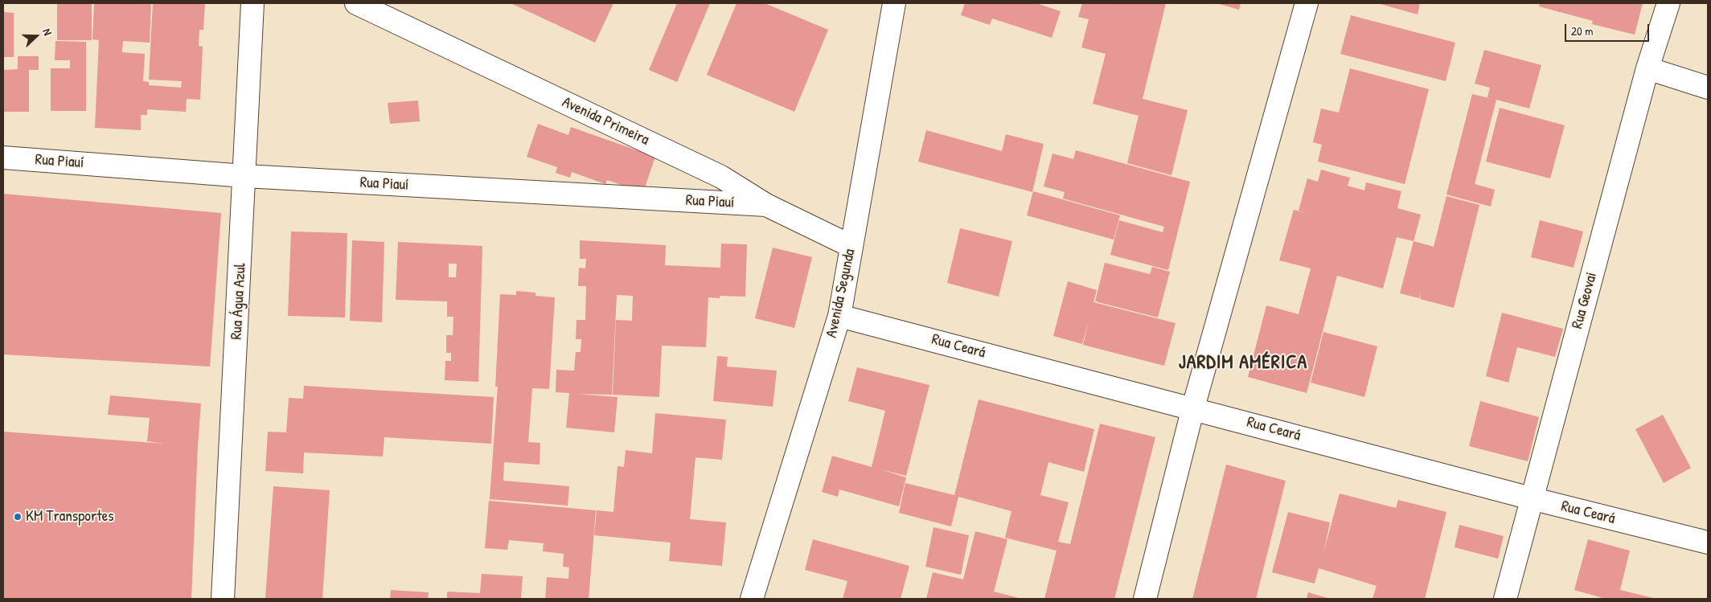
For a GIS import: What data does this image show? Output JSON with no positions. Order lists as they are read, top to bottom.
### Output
{
  "streets": {
    "street": [
      "Avenida Primeira",
      "Rua Piauí",
      "Avenida Segunda",
      "Rua Geovai",
      "Rua Água Azul",
      "Rua Ceará"
    ]
  },
  "crossings": [
    ["Avenida Primeira", "Rua Piauí"],
    ["Avenida Primeira", "Avenida Segunda"],
    ["Rua Piauí", "Rua Água Azul"],
    ["Avenida Segunda", "Rua Ceará"],
    ["Rua Geovai", "Rua Ceará"]
  ],
  "districts": ["JARDIM AMÉRICA"],
  "places": ["KM Transportes"],
  "scale_bar": "20 m",
  "north": "right"
}
